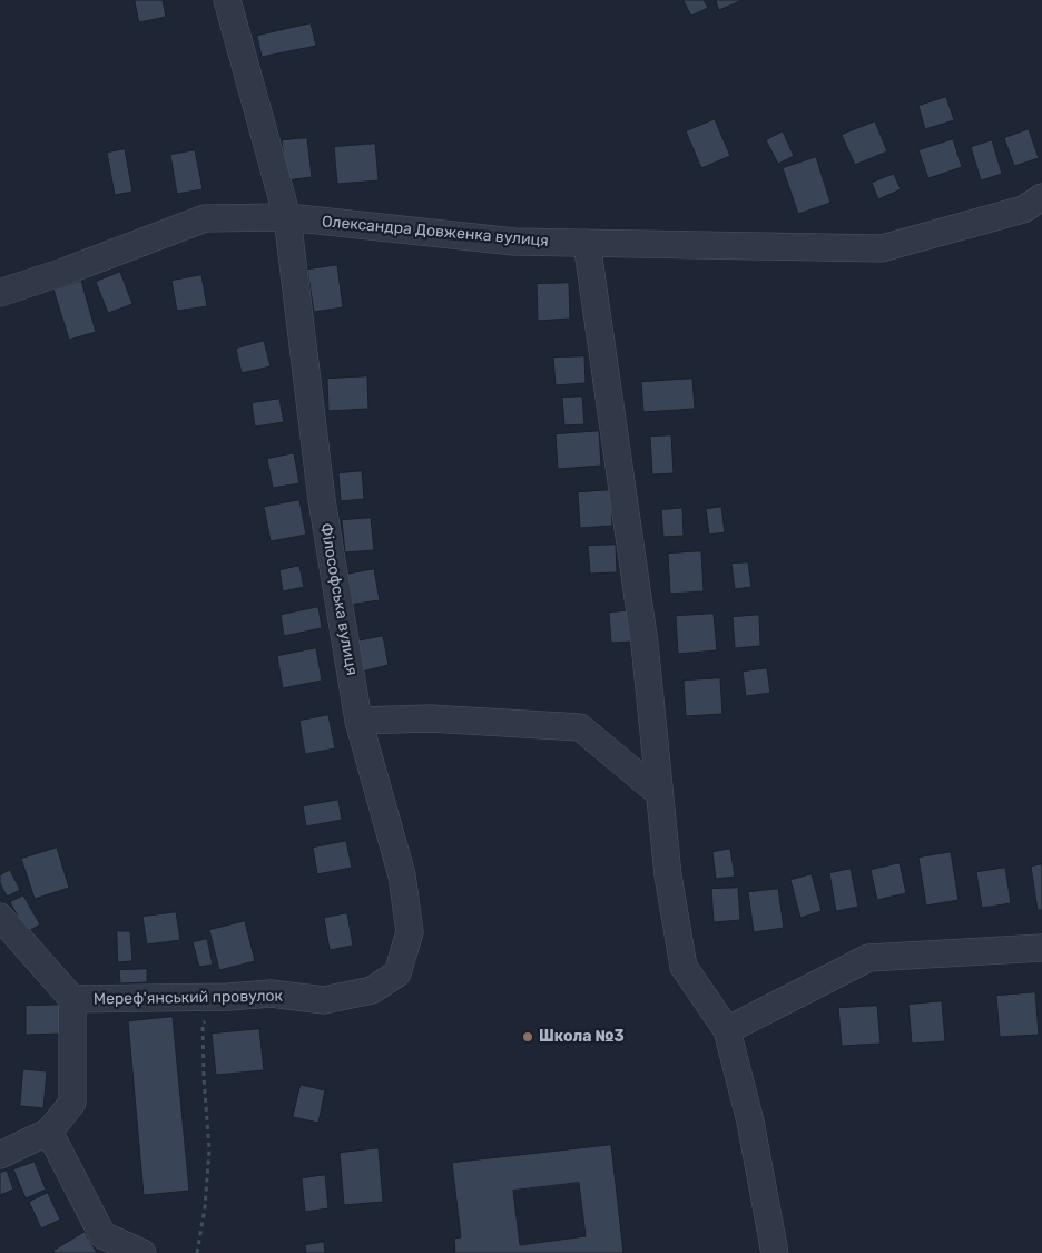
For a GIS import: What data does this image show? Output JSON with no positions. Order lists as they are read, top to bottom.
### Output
{
  "streets": {
    "street": ["Олександра Довженка вулиця", "Філософська вулиця", "Мереф'янський провулок"]
  },
  "crossings": [
    ["Олександра Довженка вулиця", "Філософська вулиця"],
    ["Філософська вулиця", "Мереф'янський провулок"]
  ],
  "places": ["Школа №3"]
}
